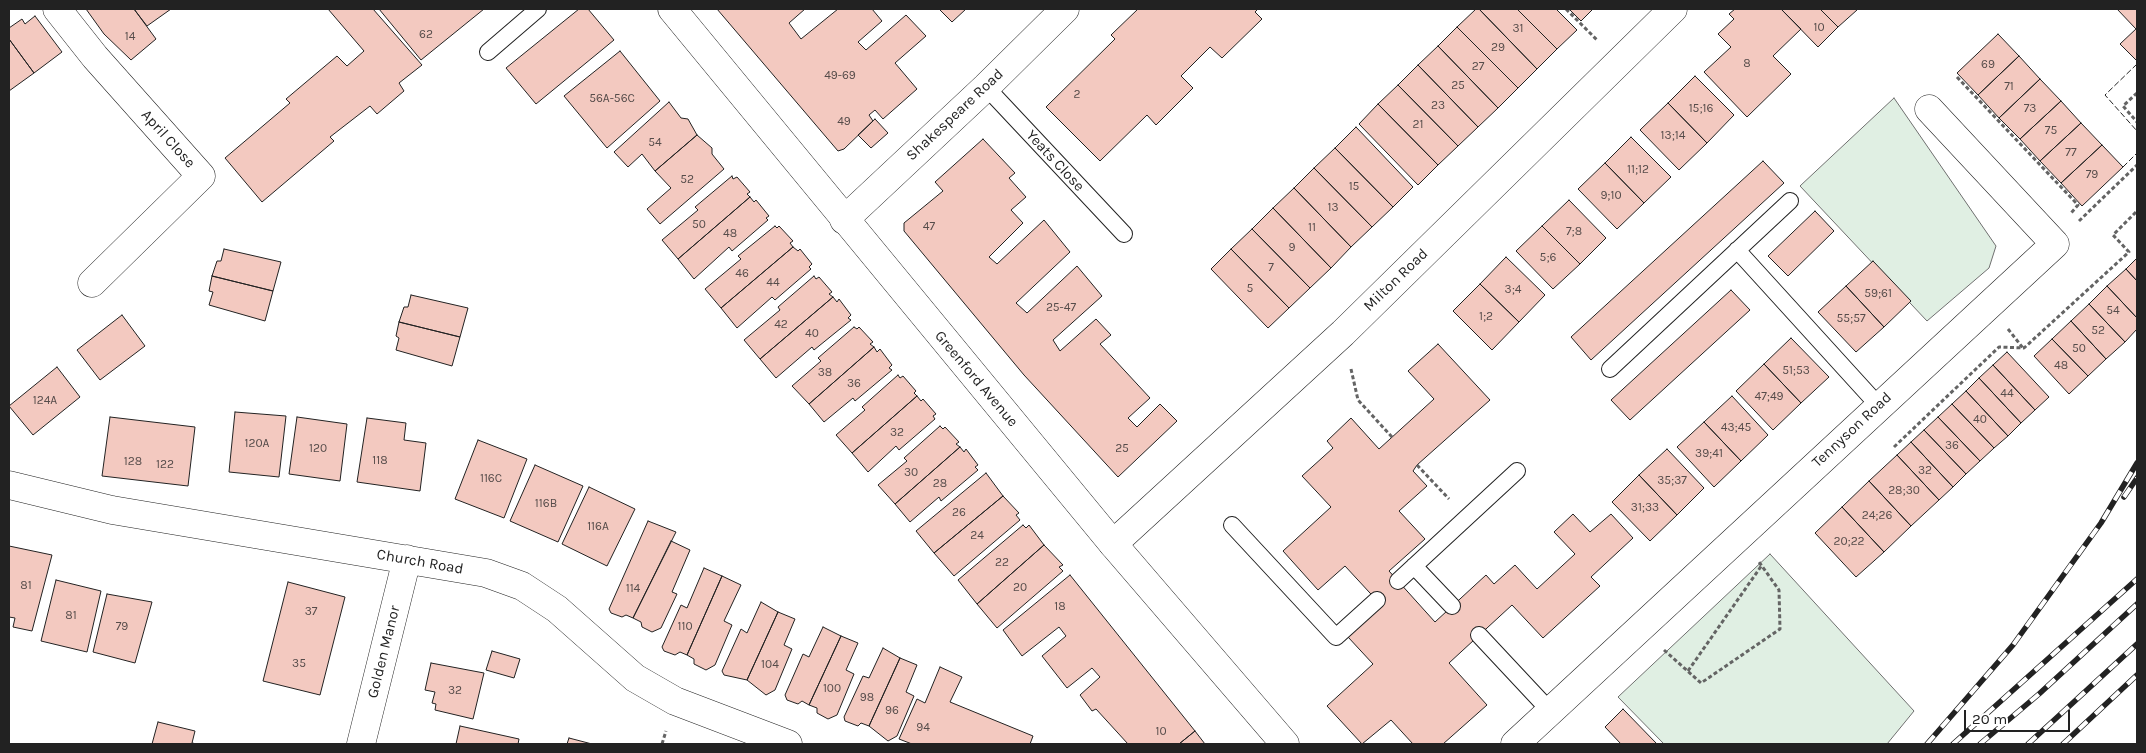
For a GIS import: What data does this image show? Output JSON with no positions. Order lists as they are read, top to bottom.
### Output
{
  "streets": {
    "street": [
      "Shakespeare Road",
      "April Close",
      "Milton Road",
      "Greenford Avenue",
      "Tennyson Road",
      "Church Road",
      "Golden Manor"
    ],
    "lane": ["Yeats Close"]
  },
  "crossings": [
    ["Shakespeare Road", "Yeats Close"],
    ["Shakespeare Road", "Greenford Avenue"],
    ["Milton Road", "Greenford Avenue"],
    ["Church Road", "Golden Manor"]
  ],
  "house_numbers": [
    "10",
    "31",
    "62",
    "14",
    "29",
    "8",
    "69",
    "27",
    "49-69",
    "25",
    "71",
    "2",
    "56A-56C",
    "23",
    "15;16",
    "73",
    "49",
    "21",
    "75",
    "13;14",
    "54",
    "77",
    "11;12",
    "79",
    "52",
    "15",
    "9;10",
    "13",
    "50",
    "47",
    "11",
    "7;8",
    "48",
    "9",
    "5;6",
    "7",
    "46",
    "44",
    "5",
    "3;4",
    "59;61",
    "25-47",
    "54",
    "1;2",
    "55;57",
    "42",
    "52",
    "40",
    "50",
    "48",
    "51;53",
    "38",
    "36",
    "44",
    "47;49",
    "124A",
    "40",
    "43;45",
    "32",
    "120A",
    "36",
    "120",
    "25",
    "39;41",
    "118",
    "128",
    "122",
    "32",
    "30",
    "116C",
    "35;37",
    "28",
    "28;30",
    "116B",
    "31;33",
    "26",
    "24;26",
    "116A",
    "24",
    "20;22",
    "22",
    "81",
    "20",
    "114",
    "18",
    "37",
    "81",
    "79",
    "110",
    "35",
    "104",
    "100",
    "32",
    "98",
    "96",
    "94",
    "10"
  ],
  "scale_bar": "20 m"
}
